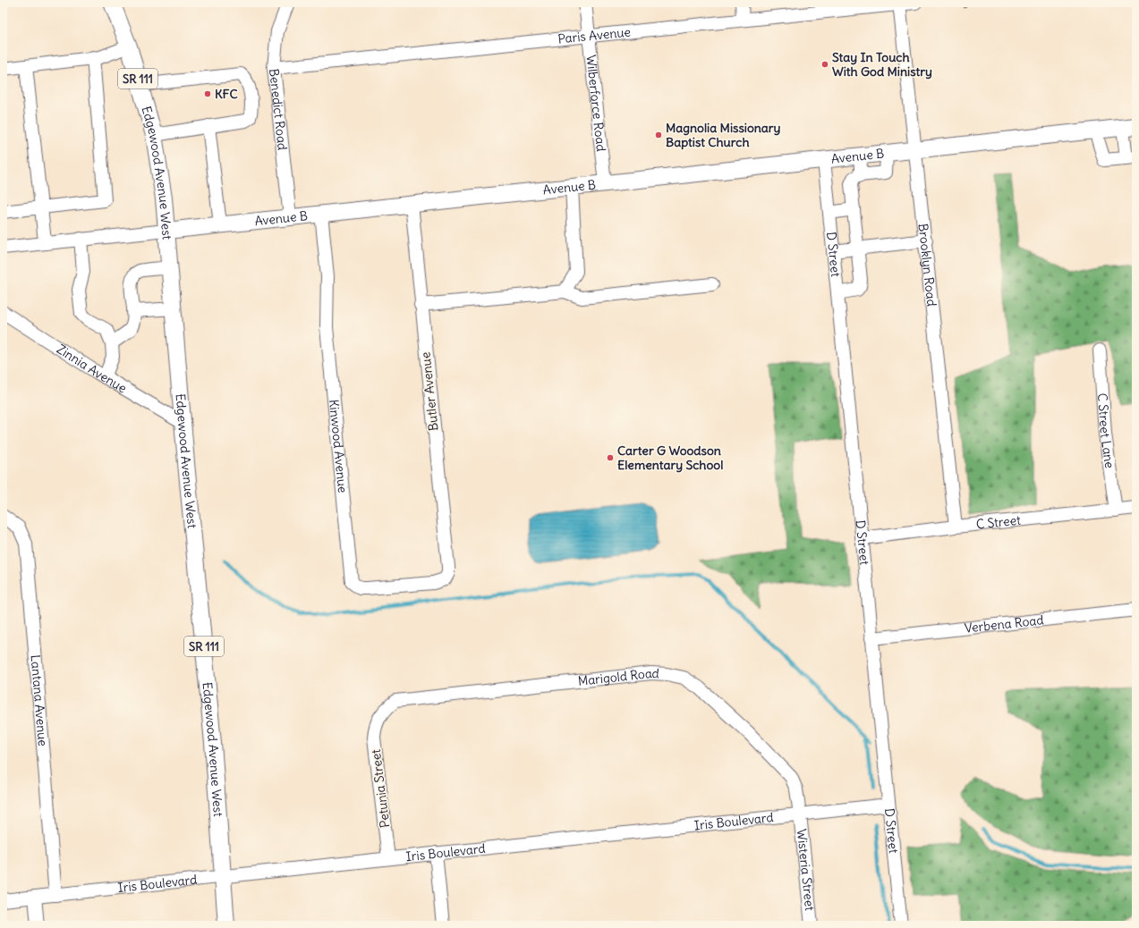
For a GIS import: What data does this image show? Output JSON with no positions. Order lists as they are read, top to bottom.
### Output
{
  "streets": {
    "main road": ["SR 111", "Avenue B", "Edgewood Avenue West"],
    "street": [
      "Paris Avenue",
      "Wilberforce Road",
      "Benedict Road",
      "D Street",
      "Brooklyn Road",
      "Zinnia Avenue",
      "Butler Avenue",
      "C Street Lane",
      "Kinwood Avenue",
      "C Street",
      "Verbena Road",
      "Marigold Road",
      "Lantana Avenue",
      "Petunia Street",
      "Iris Boulevard",
      "Wisteria Street"
    ]
  },
  "crossings": [
    ["Paris Avenue", "Wilberforce Road"],
    ["Paris Avenue", "Benedict Road"],
    ["Paris Avenue", "Brooklyn Road"],
    ["Wilberforce Road", "Avenue B"],
    ["Benedict Road", "Avenue B"],
    ["Avenue B", "Edgewood Avenue West"],
    ["Avenue B", "D Street"],
    ["Avenue B", "Brooklyn Road"],
    ["Avenue B", "Butler Avenue"],
    ["Avenue B", "Kinwood Avenue"],
    ["Edgewood Avenue West", "Zinnia Avenue"],
    ["Edgewood Avenue West", "Iris Boulevard"],
    ["D Street", "C Street"],
    ["D Street", "Verbena Road"],
    ["D Street", "Iris Boulevard"],
    ["Brooklyn Road", "C Street"],
    ["Butler Avenue", "Kinwood Avenue"],
    ["C Street Lane", "C Street"],
    ["Marigold Road", "Petunia Street"],
    ["Marigold Road", "Iris Boulevard"],
    ["Marigold Road", "Wisteria Street"],
    ["Lantana Avenue", "Iris Boulevard"],
    ["Petunia Street", "Iris Boulevard"],
    ["Iris Boulevard", "Wisteria Street"]
  ],
  "places": [
    "Stay In Touch With God Ministry",
    "KFC",
    "Magnolia Missionary Baptist Church",
    "Carter G Woodson Elementary School"
  ]
}
